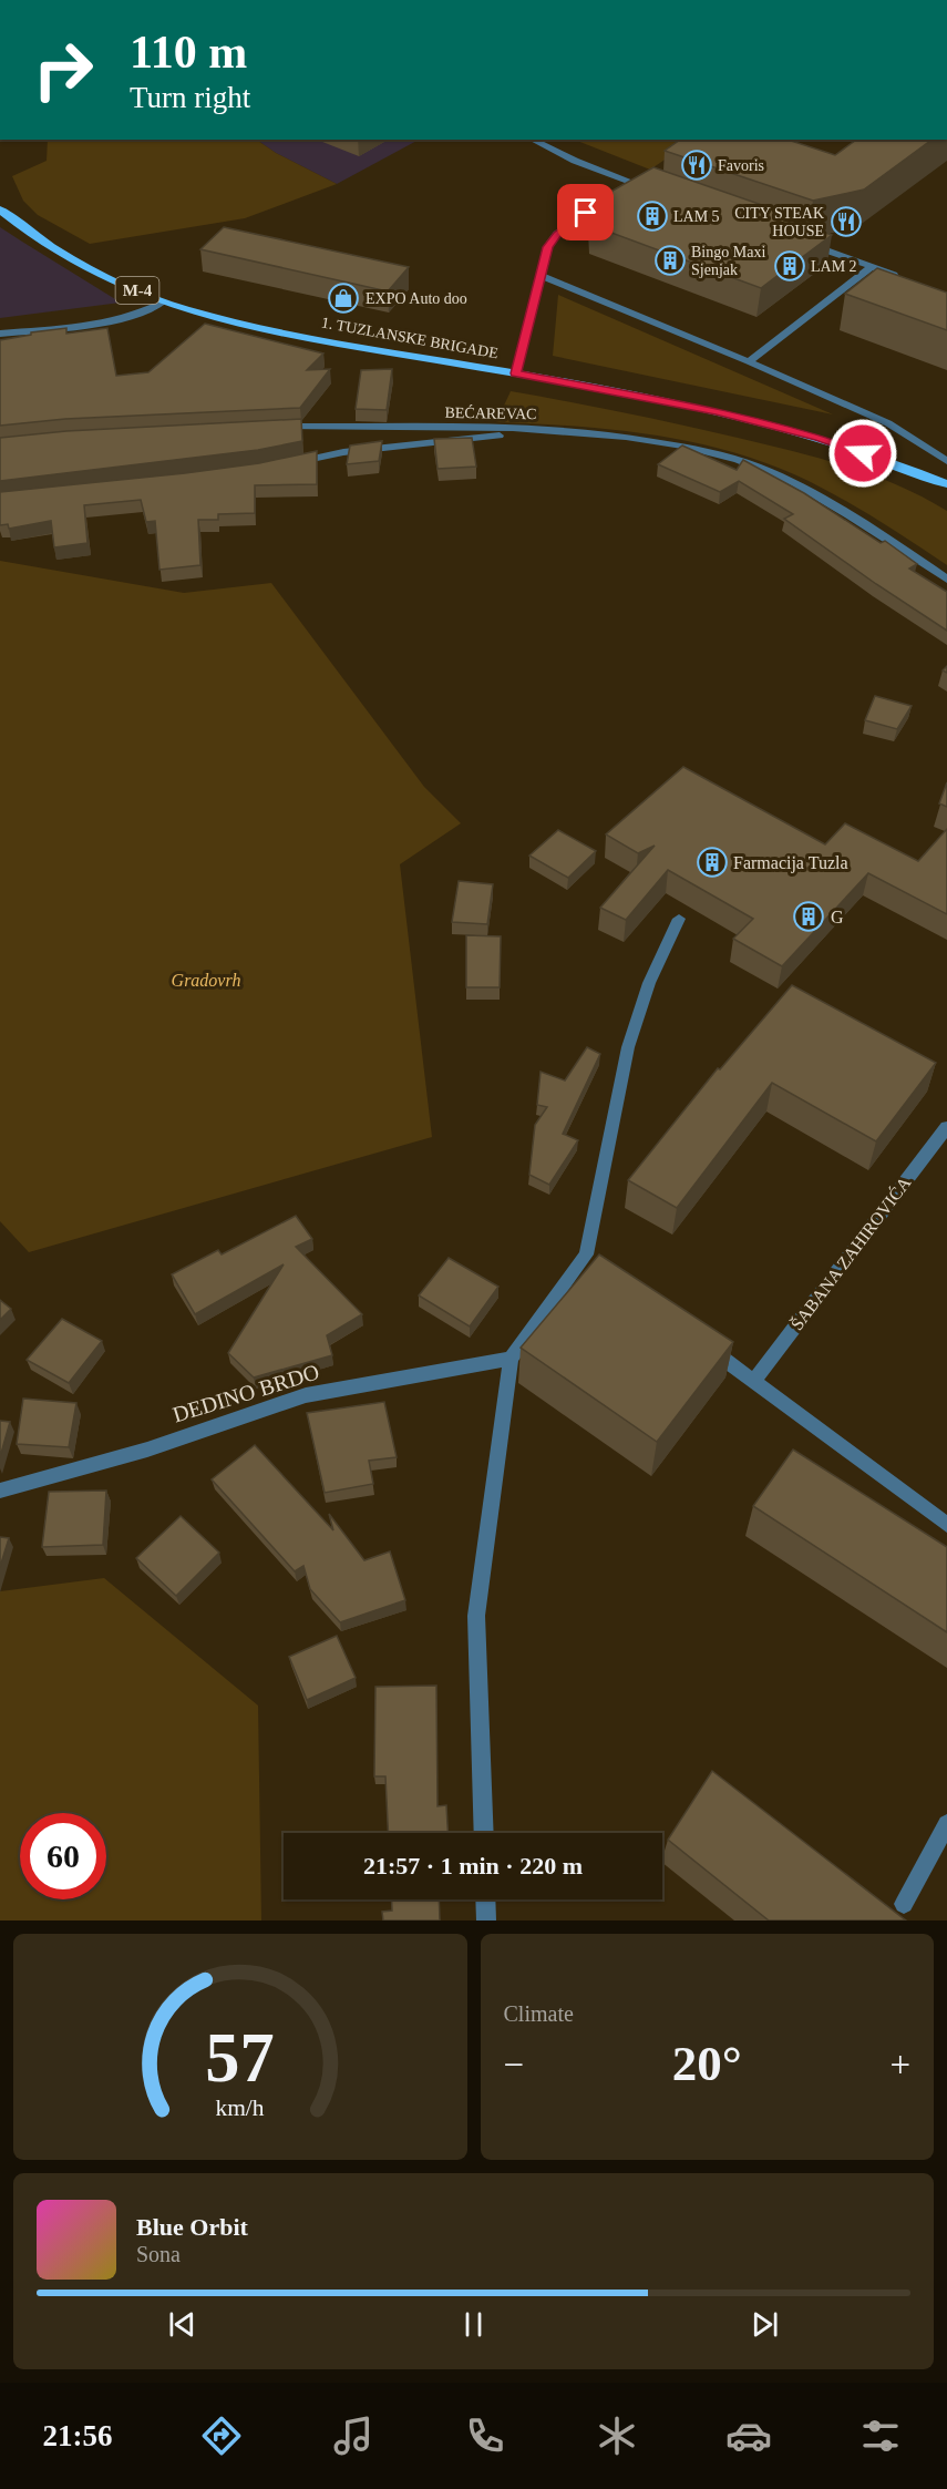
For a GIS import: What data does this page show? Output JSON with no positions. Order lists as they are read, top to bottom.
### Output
{
  "streets": {
    "main road": ["M-4", "1. TUZLANSKE BRIGADE"],
    "street": ["BEĆAREVAC", "ŠABANA ZAHIROVIĆA", "DEDINO BRDO"]
  },
  "parks": ["Gradovrh"],
  "places": {
    "restaurant": ["Favoris", "CITY STEAK HOUSE"],
    "building": [
      "LAM 5",
      "Bingo Maxi Sjenjak",
      "LAM 2",
      "Farmacija Tuzla",
      "G"
    ],
    "shop": ["EXPO Auto doo"]
  },
  "page": {
    "turn": ["110 m", "Turn right"],
    "limit": "60",
    "trip": "21:57 · 1 min · 220 m",
    "tile": "Climate",
    "heat": ["−", "20°", "+"],
    "song": ["Blue Orbit", "Sona"],
    "tabs": "21:56",
    "gauge": ["57", "km/h"]
  }
}
